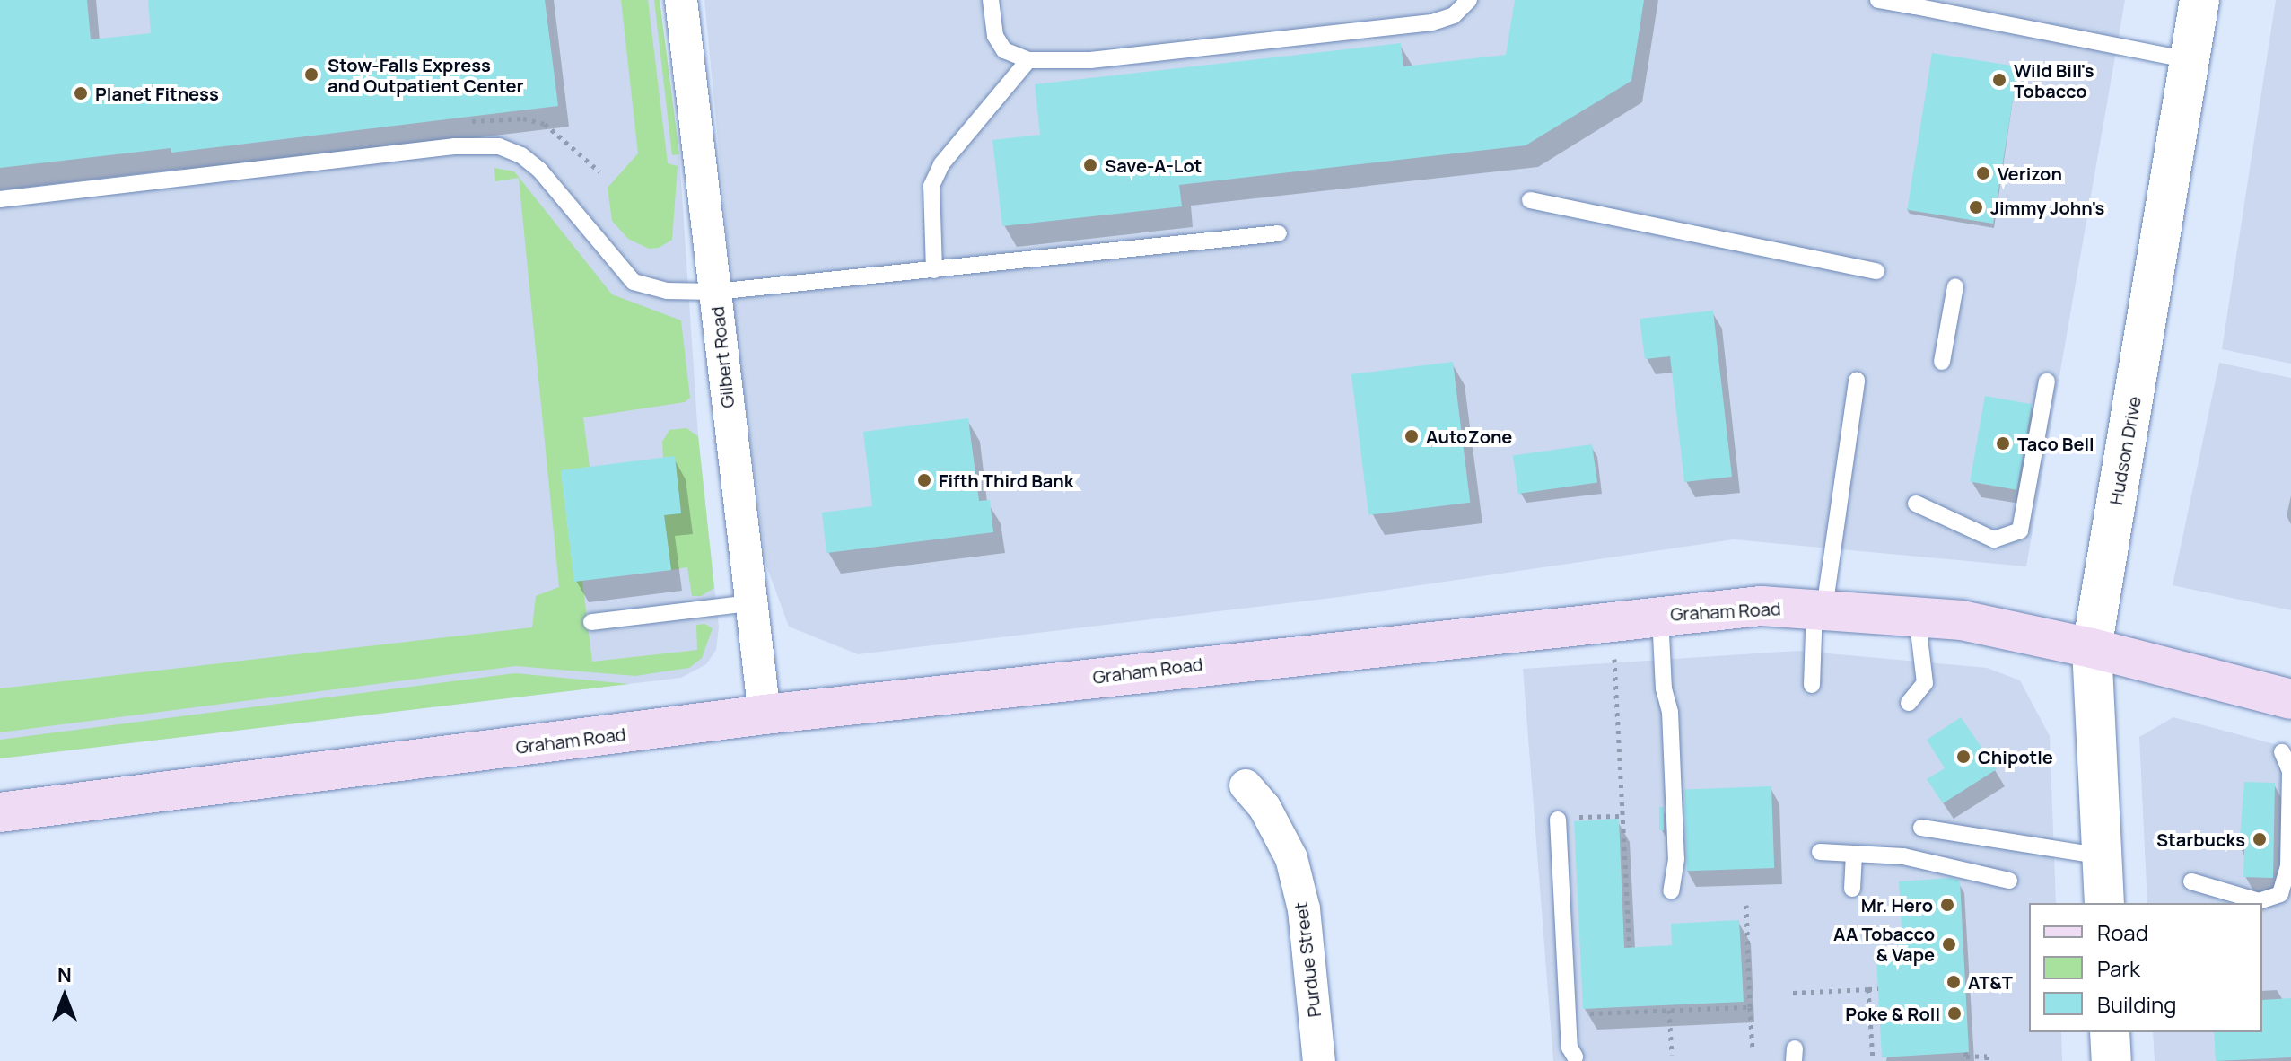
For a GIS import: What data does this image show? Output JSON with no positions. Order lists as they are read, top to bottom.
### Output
{
  "streets": {
    "main road": ["Graham Road"],
    "street": ["Gilbert Road", "Hudson Drive", "Purdue Street"]
  },
  "crossings": [
    ["Gilbert Road", "Graham Road"],
    ["Hudson Drive", "Graham Road"]
  ],
  "places": [
    "Stow-Falls Express and Outpatient Center",
    "Wild Bill's Tobacco",
    "Planet Fitness",
    "Save-A-Lot",
    "Verizon",
    "Jimmy John's",
    "AutoZone",
    "Taco Bell",
    "Fifth Third Bank",
    "Chipotle",
    "Starbucks",
    "Mr. Hero",
    "AA Tobacco & Vape",
    "AT&T",
    "Poke & Roll"
  ],
  "legend": ["Road", "Park", "Building"],
  "north": "top"
}
